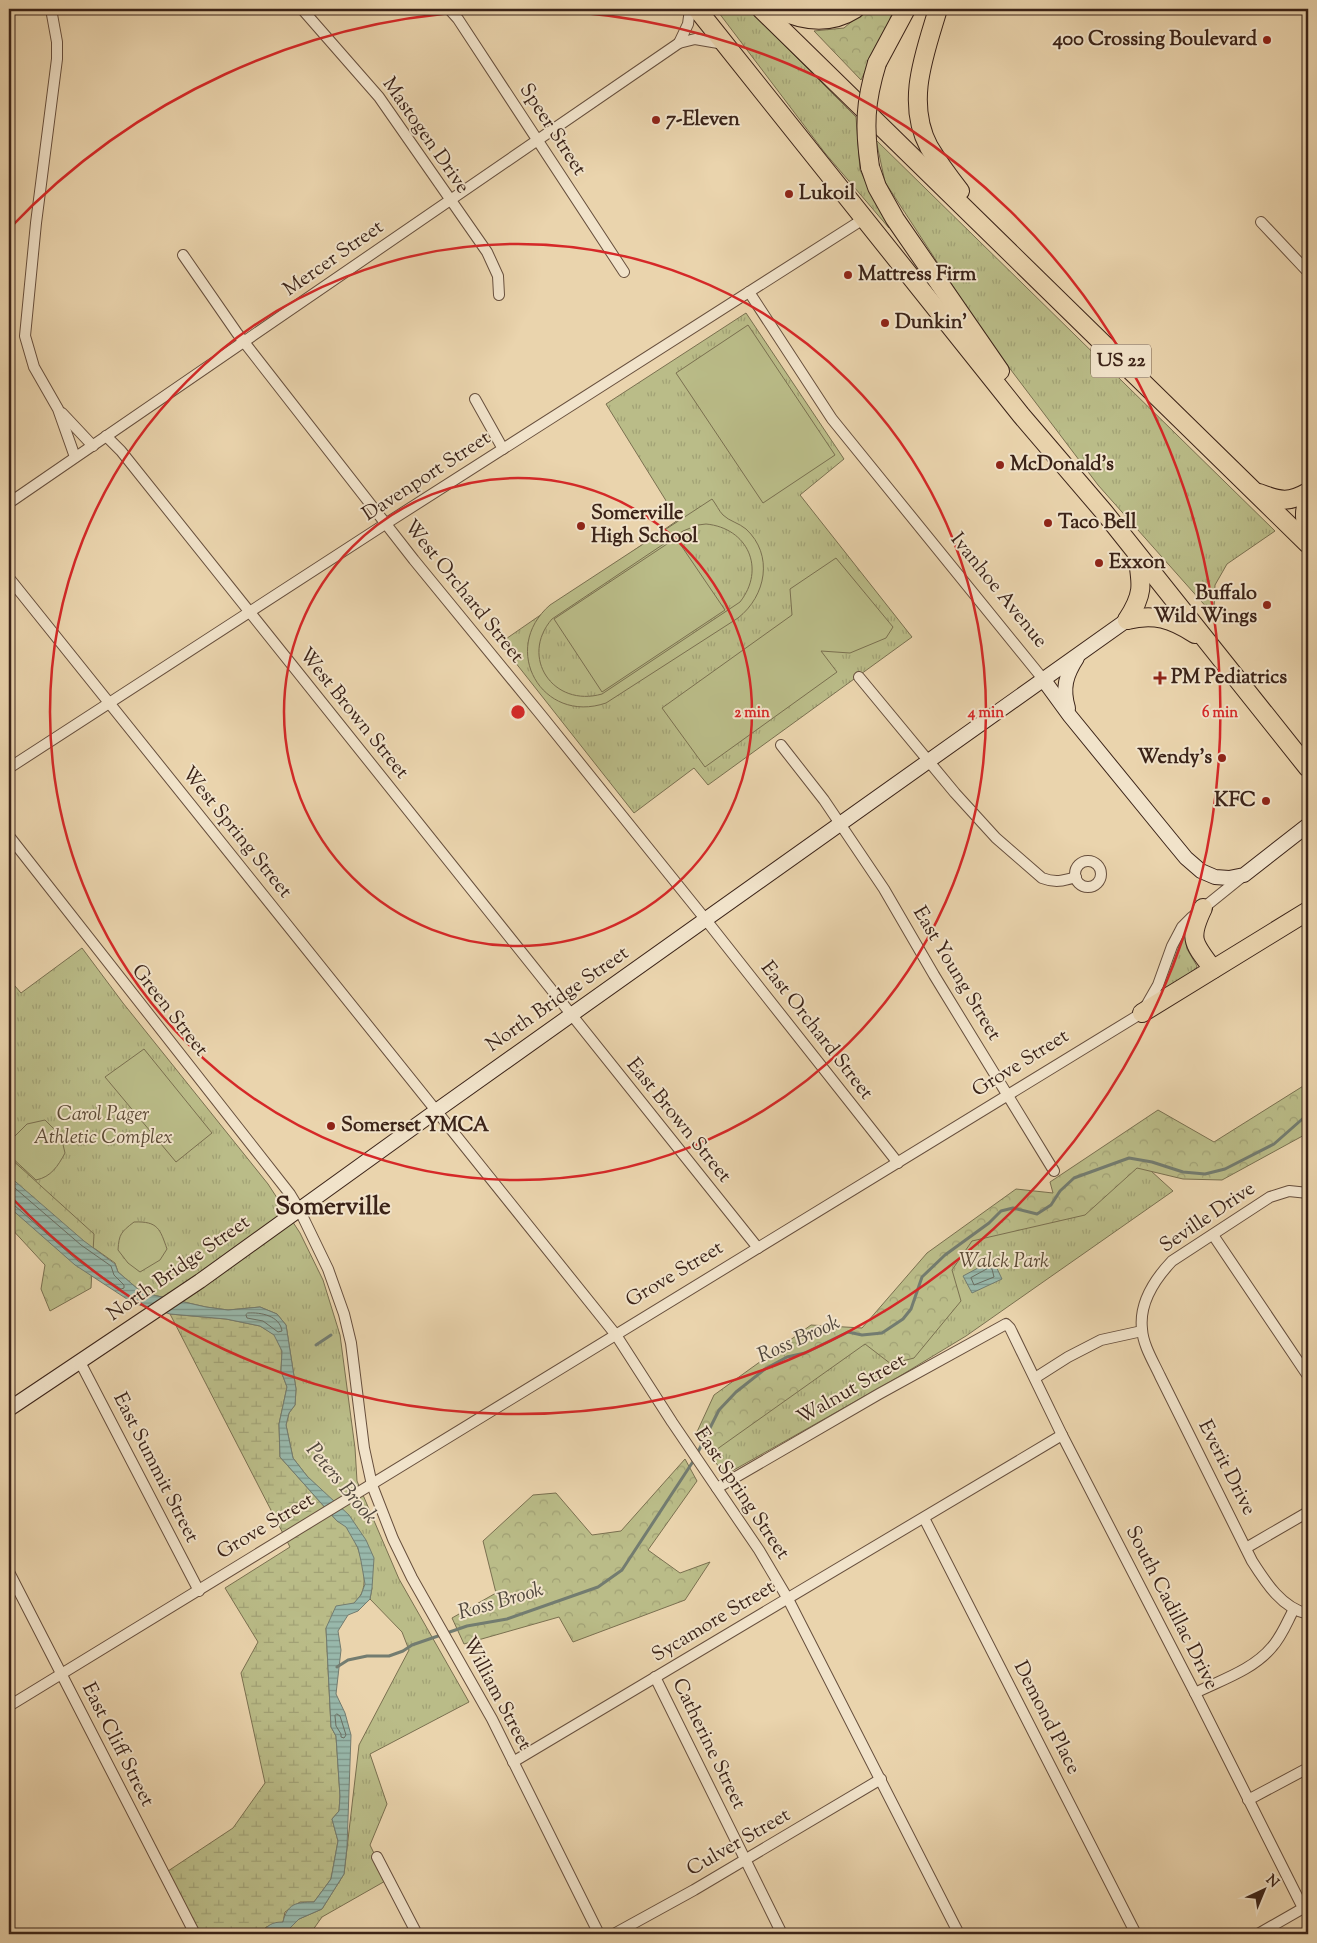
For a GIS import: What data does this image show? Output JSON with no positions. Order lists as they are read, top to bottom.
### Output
{
  "streets": {
    "highway": ["US 22"],
    "street": [
      "Speer Street",
      "Mastogen Drive",
      "Mercer Street",
      "Davenport Street",
      "Ivanhoe Avenue",
      "West Orchard Street",
      "West Brown Street",
      "West Spring Street",
      "East Young Street",
      "North Bridge Street",
      "Green Street",
      "East Orchard Street",
      "Grove Street",
      "East Brown Street",
      "Seville Drive",
      "Walnut Street",
      "East Summit Street",
      "Everit Drive",
      "East Spring Street",
      "South Cadillac Drive",
      "Sycamore Street",
      "William Street",
      "Demond Place",
      "Catherine Street",
      "East Cliff Street",
      "Culver Street"
    ]
  },
  "crossings": [
    ["Speer Street", "Mercer Street"],
    ["Mastogen Drive", "Mercer Street"],
    ["Mercer Street", "West Orchard Street"],
    ["Mercer Street", "West Brown Street"],
    ["Davenport Street", "Ivanhoe Avenue"],
    ["Davenport Street", "West Orchard Street"],
    ["Davenport Street", "West Brown Street"],
    ["Davenport Street", "West Spring Street"],
    ["Ivanhoe Avenue", "North Bridge Street"],
    ["West Orchard Street", "North Bridge Street"],
    ["West Orchard Street", "East Orchard Street"],
    ["West Brown Street", "North Bridge Street"],
    ["West Brown Street", "East Brown Street"],
    ["West Spring Street", "North Bridge Street"],
    ["West Spring Street", "East Spring Street"],
    ["East Young Street", "North Bridge Street"],
    ["East Young Street", "Grove Street"],
    ["North Bridge Street", "Green Street"],
    ["North Bridge Street", "East Orchard Street"],
    ["North Bridge Street", "East Brown Street"],
    ["North Bridge Street", "East Summit Street"],
    ["North Bridge Street", "East Spring Street"],
    ["North Bridge Street", "William Street"],
    ["Green Street", "William Street"],
    ["East Orchard Street", "Grove Street"],
    ["Grove Street", "East Brown Street"],
    ["Grove Street", "East Summit Street"],
    ["Grove Street", "East Spring Street"],
    ["Grove Street", "William Street"],
    ["Grove Street", "East Cliff Street"],
    ["Seville Drive", "Everit Drive"],
    ["Walnut Street", "East Spring Street"],
    ["Walnut Street", "South Cadillac Drive"],
    ["East Spring Street", "Sycamore Street"],
    ["East Spring Street", "Culver Street"],
    ["South Cadillac Drive", "Sycamore Street"],
    ["Sycamore Street", "William Street"],
    ["Sycamore Street", "Demond Place"],
    ["Sycamore Street", "Catherine Street"],
    ["Catherine Street", "Culver Street"]
  ],
  "districts": ["Somerville"],
  "water": ["Ross Brook", "Peters Brook"],
  "parks": ["Carol Pager Athletic Complex", "Walck Park"],
  "places": {
    "other": [
      "400 Crossing Boulevard",
      "7-Eleven",
      "Lukoil",
      "Mattress Firm",
      "Dunkin'",
      "McDonald's",
      "Taco Bell",
      "Somerville High School",
      "Exxon",
      "Buffalo Wild Wings",
      "Wendy's",
      "KFC",
      "Somerset YMCA"
    ],
    "health": ["PM Pediatrics"]
  },
  "north": "top right",
  "rings": ["2 min", "4 min", "6 min"]
}
